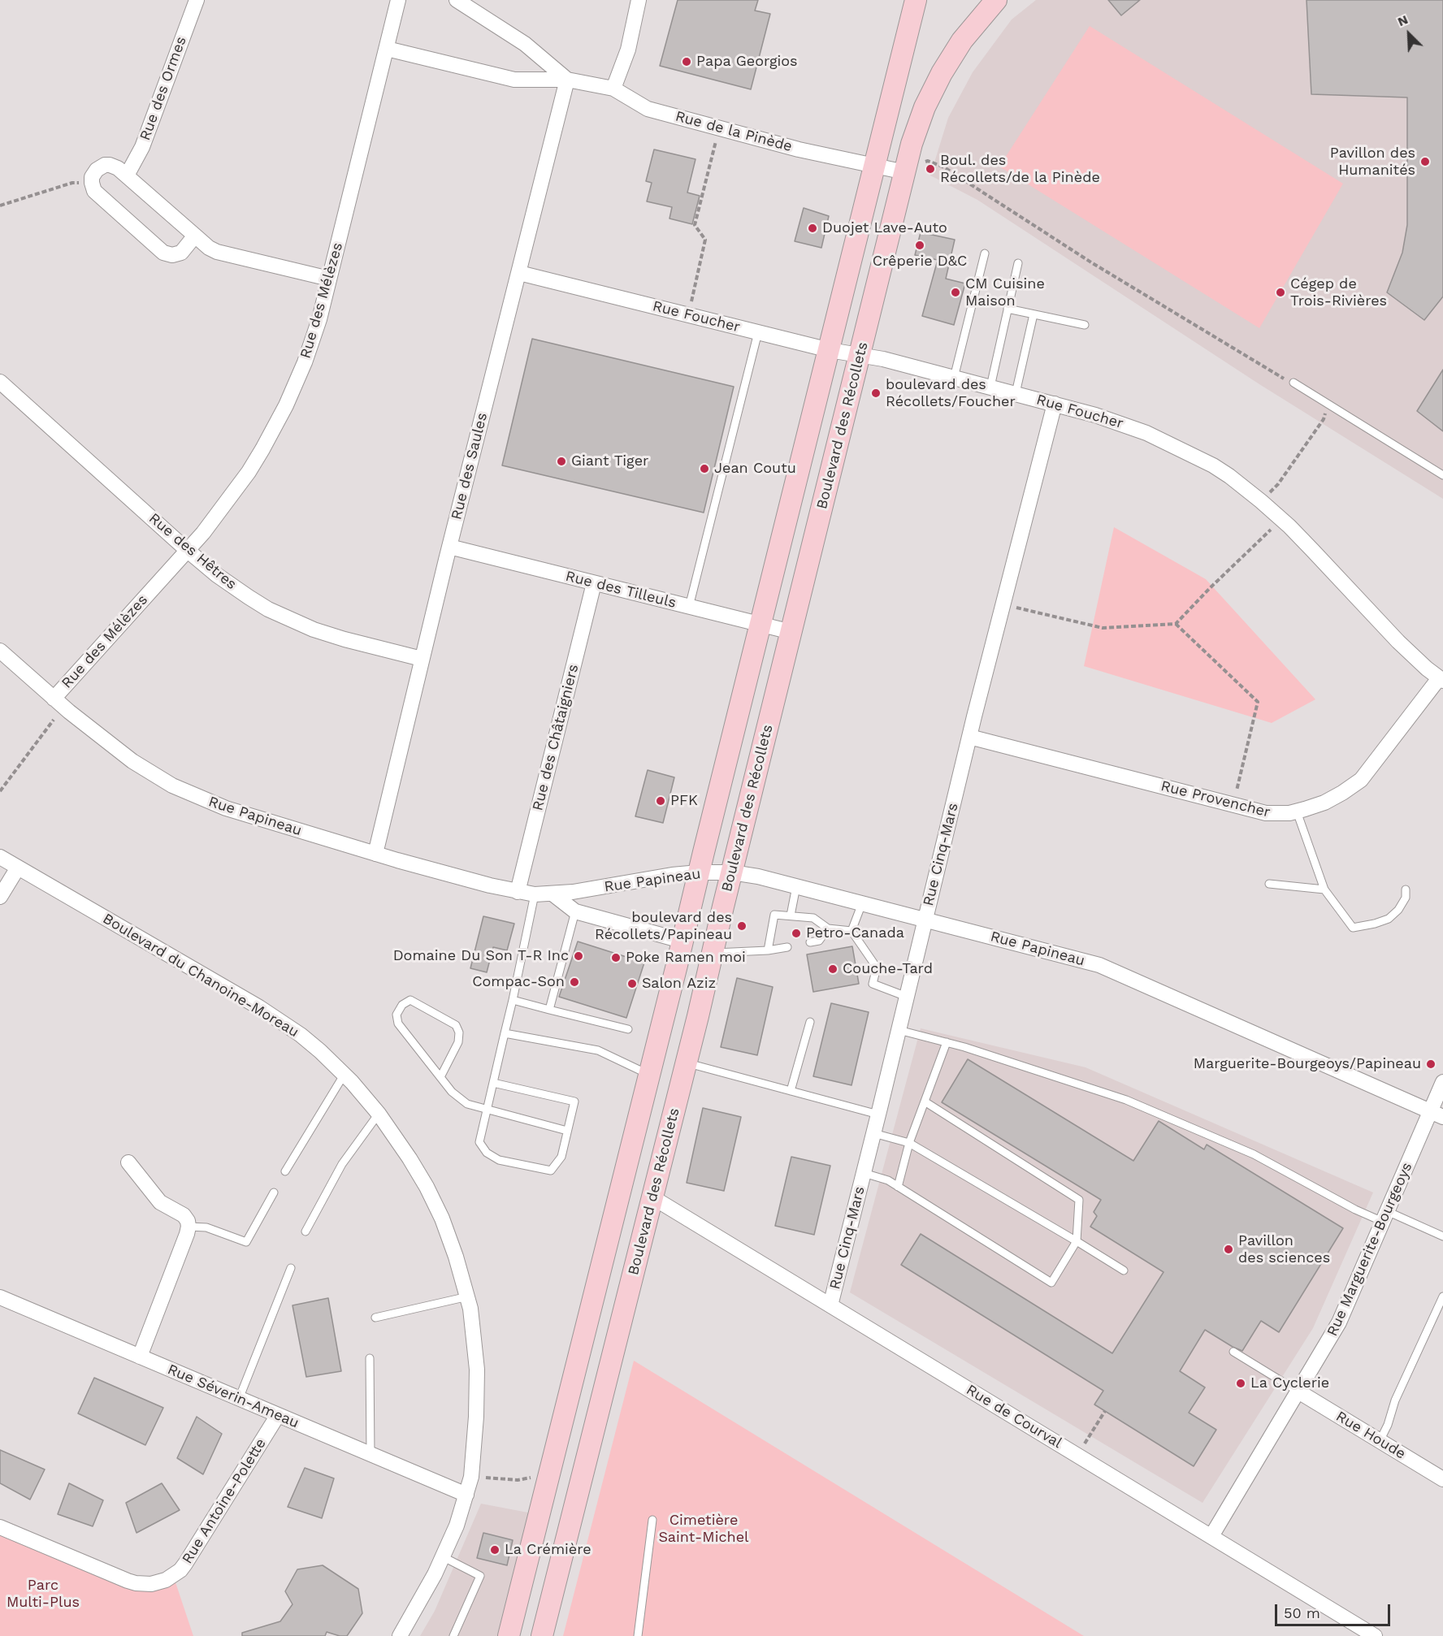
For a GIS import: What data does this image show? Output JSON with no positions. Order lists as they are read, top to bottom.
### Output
{
  "streets": {
    "main road": ["Boulevard des Récollets"],
    "street": [
      "Rue des Ormes",
      "Rue de la Pinède",
      "Rue des Mélèzes",
      "Rue Foucher",
      "Rue des Saules",
      "Rue des Hêtres",
      "Rue des Tilleuls",
      "Rue des Châtaigniers",
      "Rue Provencher",
      "Rue Papineau",
      "Rue Cinq-Mars",
      "Boulevard du Chanoine-Moreau",
      "Rue Marguerite-Bourgeoys",
      "Rue Séverin-Ameau",
      "Rue de Courval",
      "Rue Houde",
      "Rue Antoine-Polette"
    ]
  },
  "crossings": [
    ["Rue de la Pinède", "Rue des Mélèzes"],
    ["Rue de la Pinède", "Boulevard des Récollets"],
    ["Rue de la Pinède", "Rue des Saules"],
    ["Rue des Mélèzes", "Rue des Hêtres"],
    ["Rue des Mélèzes", "Rue Papineau"],
    ["Rue Foucher", "Boulevard des Récollets"],
    ["Rue Foucher", "Rue des Saules"],
    ["Rue Foucher", "Rue Provencher"],
    ["Rue Foucher", "Rue Cinq-Mars"],
    ["Boulevard des Récollets", "Rue des Tilleuls"],
    ["Boulevard des Récollets", "Rue Papineau"],
    ["Boulevard des Récollets", "Rue de Courval"],
    ["Rue des Saules", "Rue des Hêtres"],
    ["Rue des Saules", "Rue des Tilleuls"],
    ["Rue des Saules", "Rue Papineau"],
    ["Rue des Tilleuls", "Rue des Châtaigniers"],
    ["Rue des Châtaigniers", "Rue Papineau"],
    ["Rue Provencher", "Rue Cinq-Mars"],
    ["Rue Papineau", "Rue Cinq-Mars"],
    ["Rue Papineau", "Rue Marguerite-Bourgeoys"],
    ["Rue Cinq-Mars", "Rue de Courval"],
    ["Boulevard du Chanoine-Moreau", "Rue Séverin-Ameau"],
    ["Rue Marguerite-Bourgeoys", "Rue de Courval"],
    ["Rue Marguerite-Bourgeoys", "Rue Houde"],
    ["Rue Séverin-Ameau", "Rue Antoine-Polette"]
  ],
  "parks": ["Cimetière Saint-Michel", "Parc Multi-Plus"],
  "places": [
    "Papa Georgios",
    "Pavillon des Humanités",
    "Boul. des Récollets/de la Pinède",
    "Duojet Lave-Auto",
    "Crêperie D&C",
    "CM Cuisine Maison",
    "Cégep de Trois-Rivières",
    "boulevard des Récollets/Foucher",
    "Giant Tiger",
    "Jean Coutu",
    "PFK",
    "boulevard des Récollets/Papineau",
    "Petro-Canada",
    "Domaine Du Son T-R Inc",
    "Poke Ramen moi",
    "Couche-Tard",
    "Compac-Son",
    "Salon Aziz",
    "Marguerite-Bourgeoys/Papineau",
    "Pavillon des sciences",
    "La Cyclerie",
    "La Crémière"
  ],
  "scale_bar": "50 m",
  "north": "top left"
}
